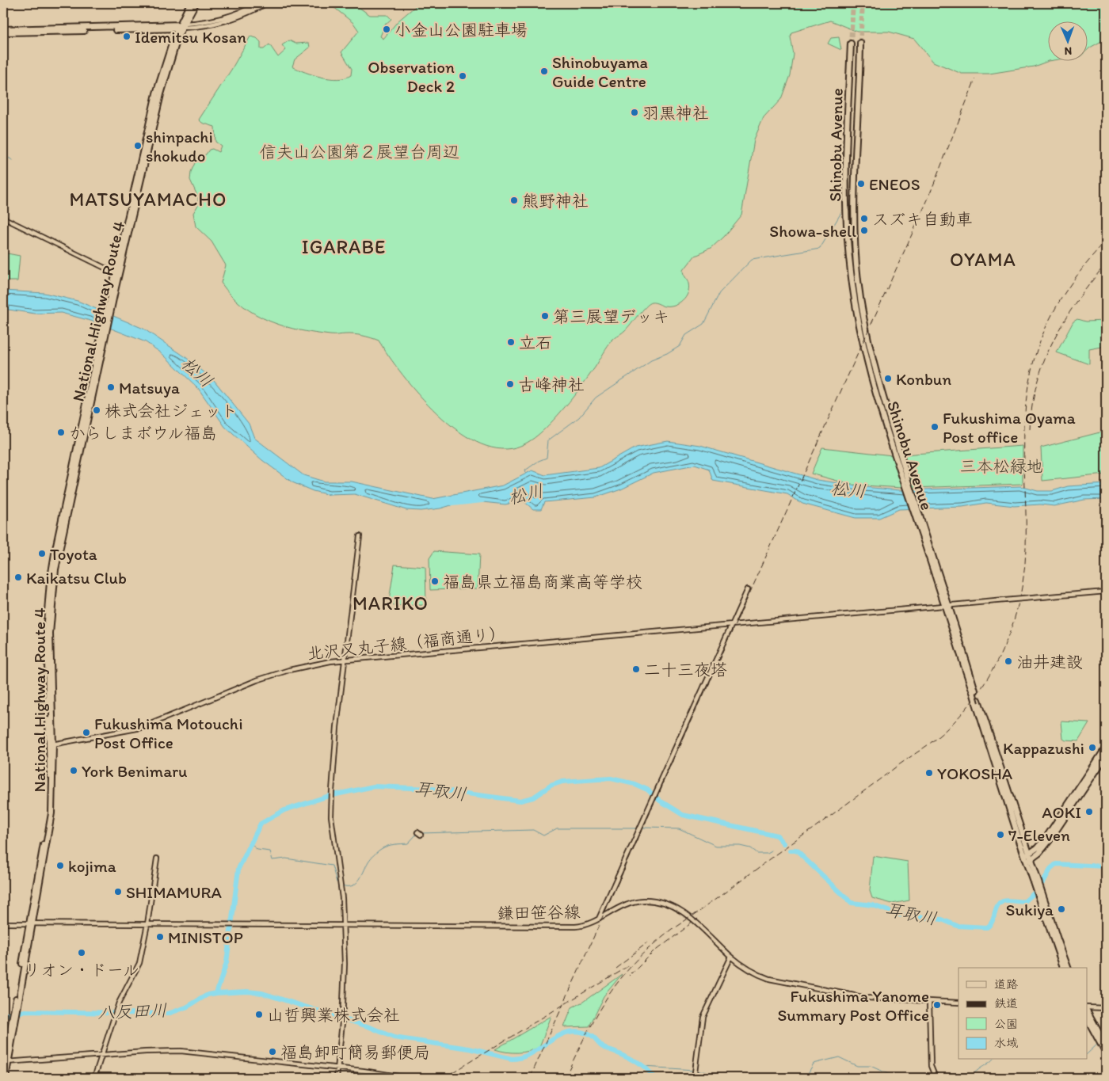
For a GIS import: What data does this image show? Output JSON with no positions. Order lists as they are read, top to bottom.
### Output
{
  "streets": {
    "highway": ["Shinobu Avenue", "National Highway Route 4"],
    "street": ["北沢又丸子線（福商通り）", "鎌田笹谷線"]
  },
  "crossings": [
    ["Shinobu Avenue", "北沢又丸子線（福商通り）"],
    ["National Highway Route 4", "北沢又丸子線（福商通り）"],
    ["National Highway Route 4", "鎌田笹谷線"]
  ],
  "districts": [
    "MATSUYAMACHO",
    "IGARABE",
    "OYAMA",
    "MARIKO"
  ],
  "water": ["松川", "耳取川", "八反田川"],
  "parks": ["信夫山公園第２展望台周辺", "三本松緑地"],
  "places": [
    "小金山公園駐車場",
    "Idemitsu Kosan",
    "Shinobuyama Guide Centre",
    "Observation Deck 2",
    "羽黒神社",
    "shinpachi shokudo",
    "ENEOS",
    "熊野神社",
    "スズキ自動車",
    "Showa-shell",
    "第三展望デッキ",
    "立石",
    "Konbun",
    "古峰神社",
    "Matsuya",
    "株式会社ジェット",
    "Fukushima Oyama Post office",
    "からしまボウル福島",
    "Toyota",
    "Kaikatsu Club",
    "福島県立福島商業高等学校",
    "油井建設",
    "二十三夜塔",
    "Fukushima Motouchi Post Office",
    "Kappazushi",
    "York Benimaru",
    "YOKOSHA",
    "AOKI",
    "7-Eleven",
    "kojima",
    "SHIMAMURA",
    "Sukiya",
    "MINISTOP",
    "リオン・ドール",
    "Fukushima Yanome Summary Post Office",
    "山哲興業株式会社",
    "福島卸町簡易郵便局"
  ],
  "legend": [
    "道路",
    "鉄道",
    "公園",
    "水域"
  ],
  "north": "bottom"
}
